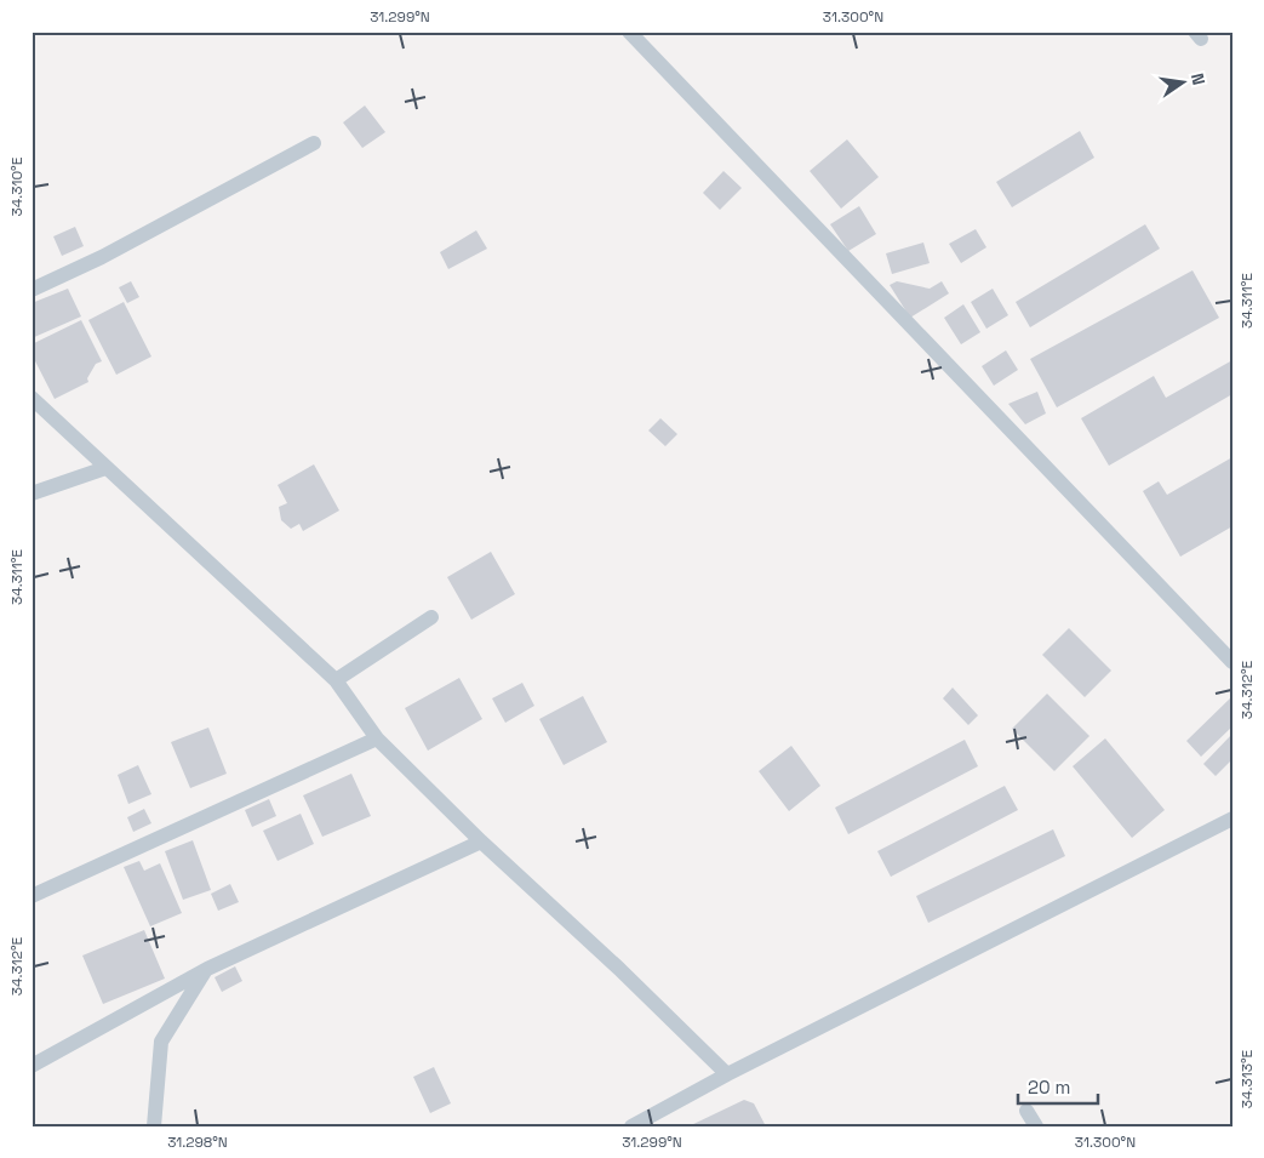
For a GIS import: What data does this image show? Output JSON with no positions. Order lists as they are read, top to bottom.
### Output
{
  "scale_bar": "20 m",
  "north": "right",
  "coordinates": [
    "31.299°N",
    "31.300°N",
    "34.310°E",
    "34.311°E",
    "34.312°E",
    "34.313°E",
    "31.298°N"
  ]
}
